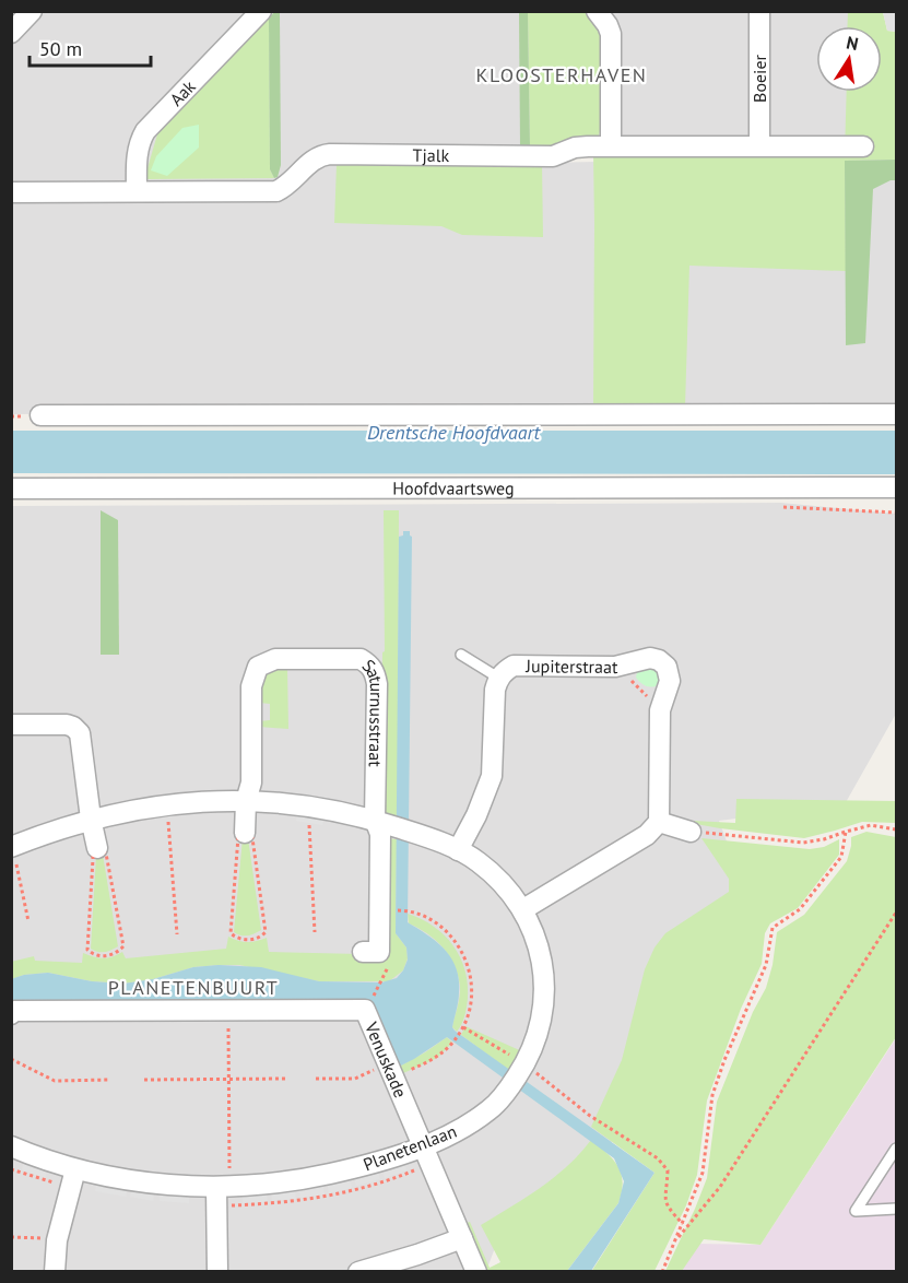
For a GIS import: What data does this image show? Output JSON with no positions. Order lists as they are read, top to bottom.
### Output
{
  "streets": {
    "street": [
      "Boeier",
      "Aak",
      "Tjalk",
      "Hoofdvaartsweg",
      "Jupiterstraat",
      "Saturnusstraat",
      "Venuskade",
      "Planetenlaan"
    ]
  },
  "crossings": [
    ["Boeier", "Tjalk"],
    ["Aak", "Tjalk"],
    ["Jupiterstraat", "Planetenlaan"],
    ["Saturnusstraat", "Planetenlaan"],
    ["Venuskade", "Planetenlaan"]
  ],
  "districts": ["KLOOSTERHAVEN", "PLANETENBUURT"],
  "water": ["Drentsche Hoofdvaart"],
  "scale_bar": "50 m",
  "north": "top"
}
